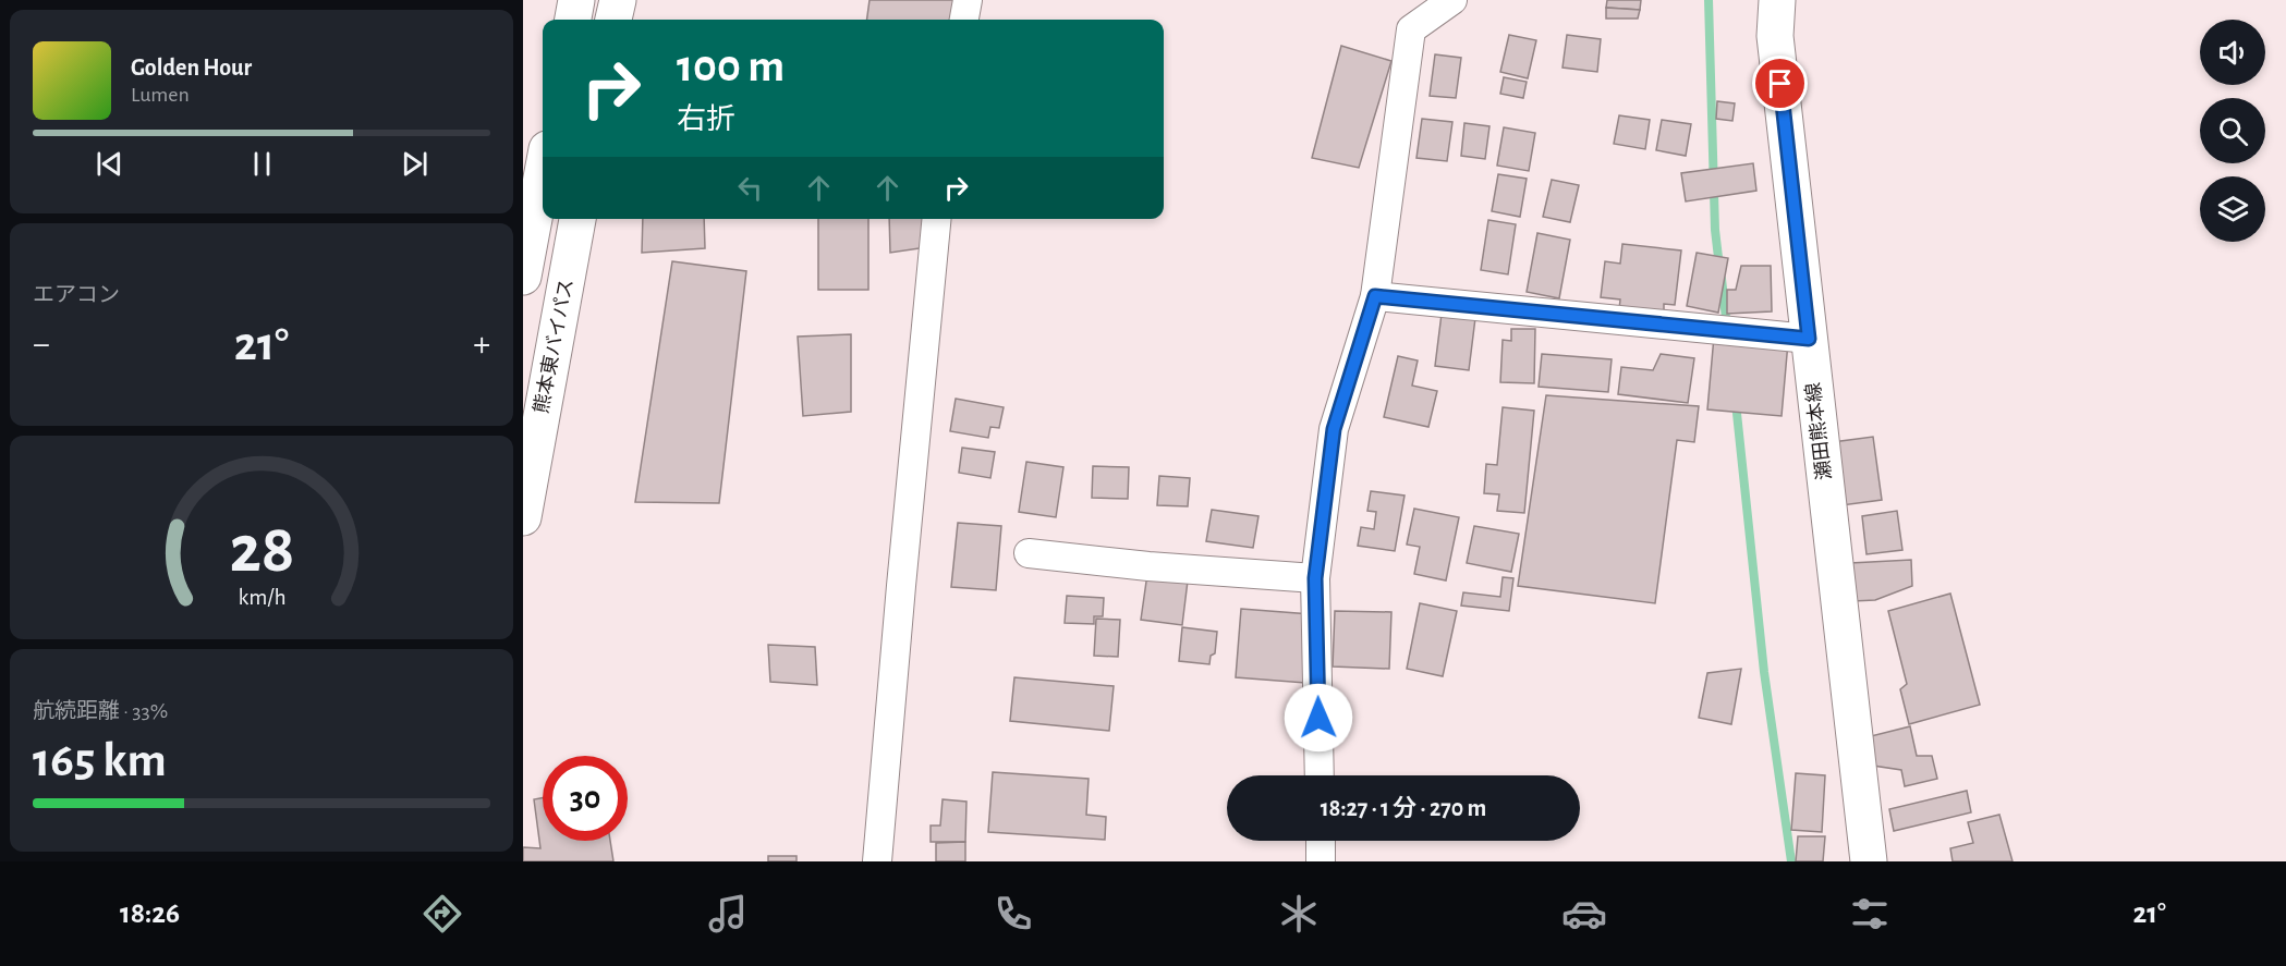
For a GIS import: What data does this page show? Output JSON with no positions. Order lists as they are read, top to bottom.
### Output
{
  "streets": {
    "main road": ["熊本東バイパス", "瀬田熊本線"]
  },
  "page": {
    "turn": ["100 m", "右折"],
    "song": ["Golden Hour", "Lumen"],
    "tile": [
      "エアコン",
      ["航続距離 · 33%", "165 km"]
    ],
    "heat": ["−", "21°", "+"],
    "limit": "30",
    "trip": "18:27 · 1 分 · 270 m",
    "tabs": ["18:26", "21°"],
    "gauge": ["28", "km/h"]
  }
}
